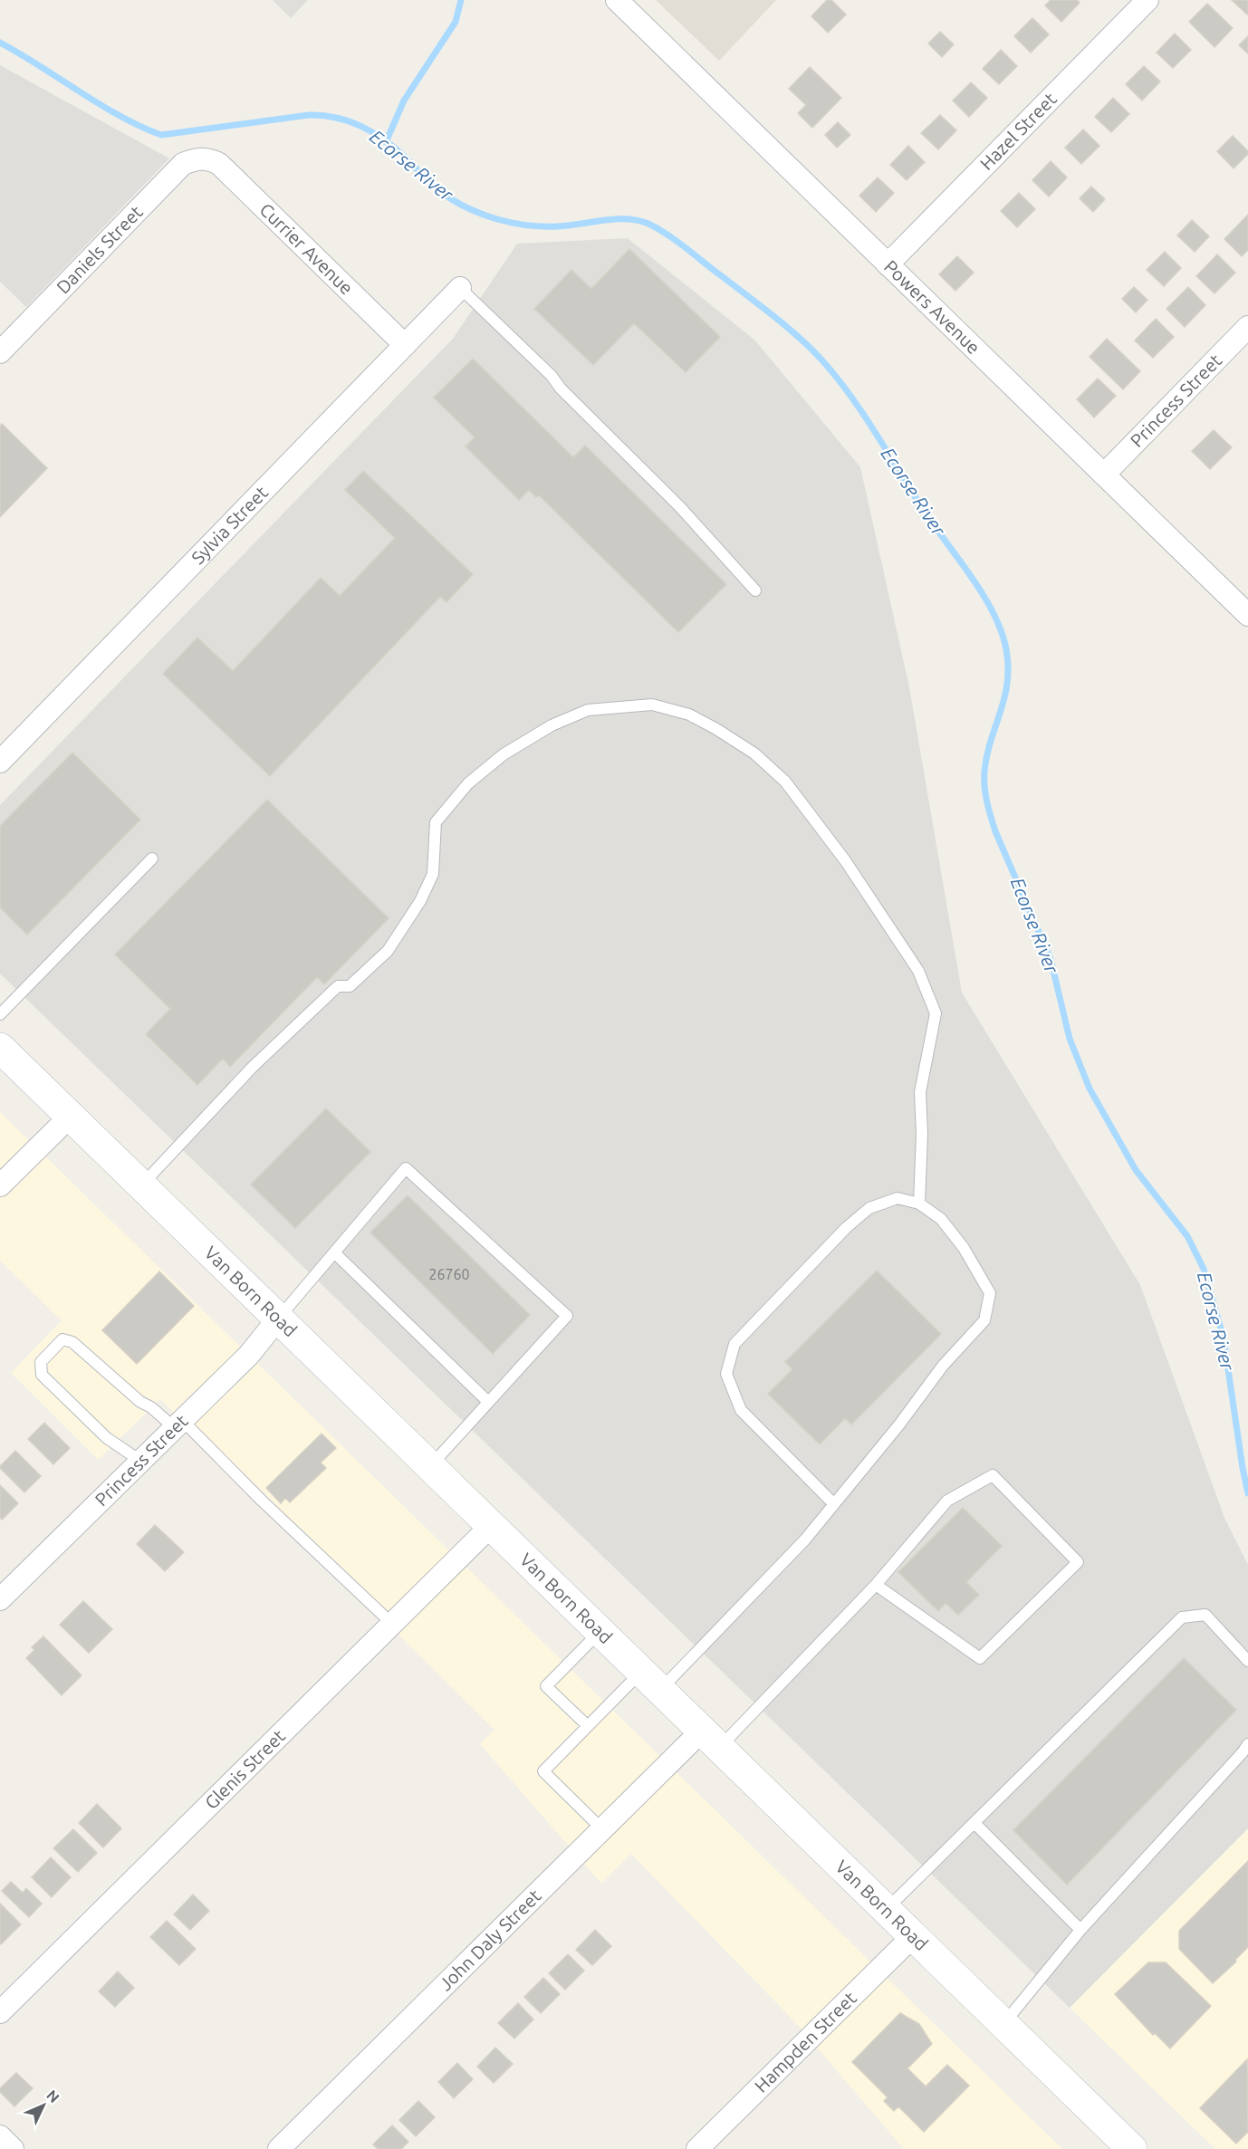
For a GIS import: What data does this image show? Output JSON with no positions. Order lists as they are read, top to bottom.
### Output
{
  "streets": {
    "main road": ["Van Born Road"],
    "street": [
      "Hazel Street",
      "Currier Avenue",
      "Daniels Street",
      "Powers Avenue",
      "Princess Street",
      "Sylvia Street",
      "Glenis Street",
      "John Daly Street",
      "Hampden Street"
    ]
  },
  "crossings": [
    ["Hazel Street", "Powers Avenue"],
    ["Currier Avenue", "Daniels Street"],
    ["Currier Avenue", "Sylvia Street"],
    ["Powers Avenue", "Princess Street"],
    ["Princess Street", "Van Born Road"],
    ["Van Born Road", "Glenis Street"],
    ["Van Born Road", "John Daly Street"],
    ["Van Born Road", "Hampden Street"]
  ],
  "water": ["Ecorse River"],
  "house_numbers": ["26760"],
  "north": "top right"
}
